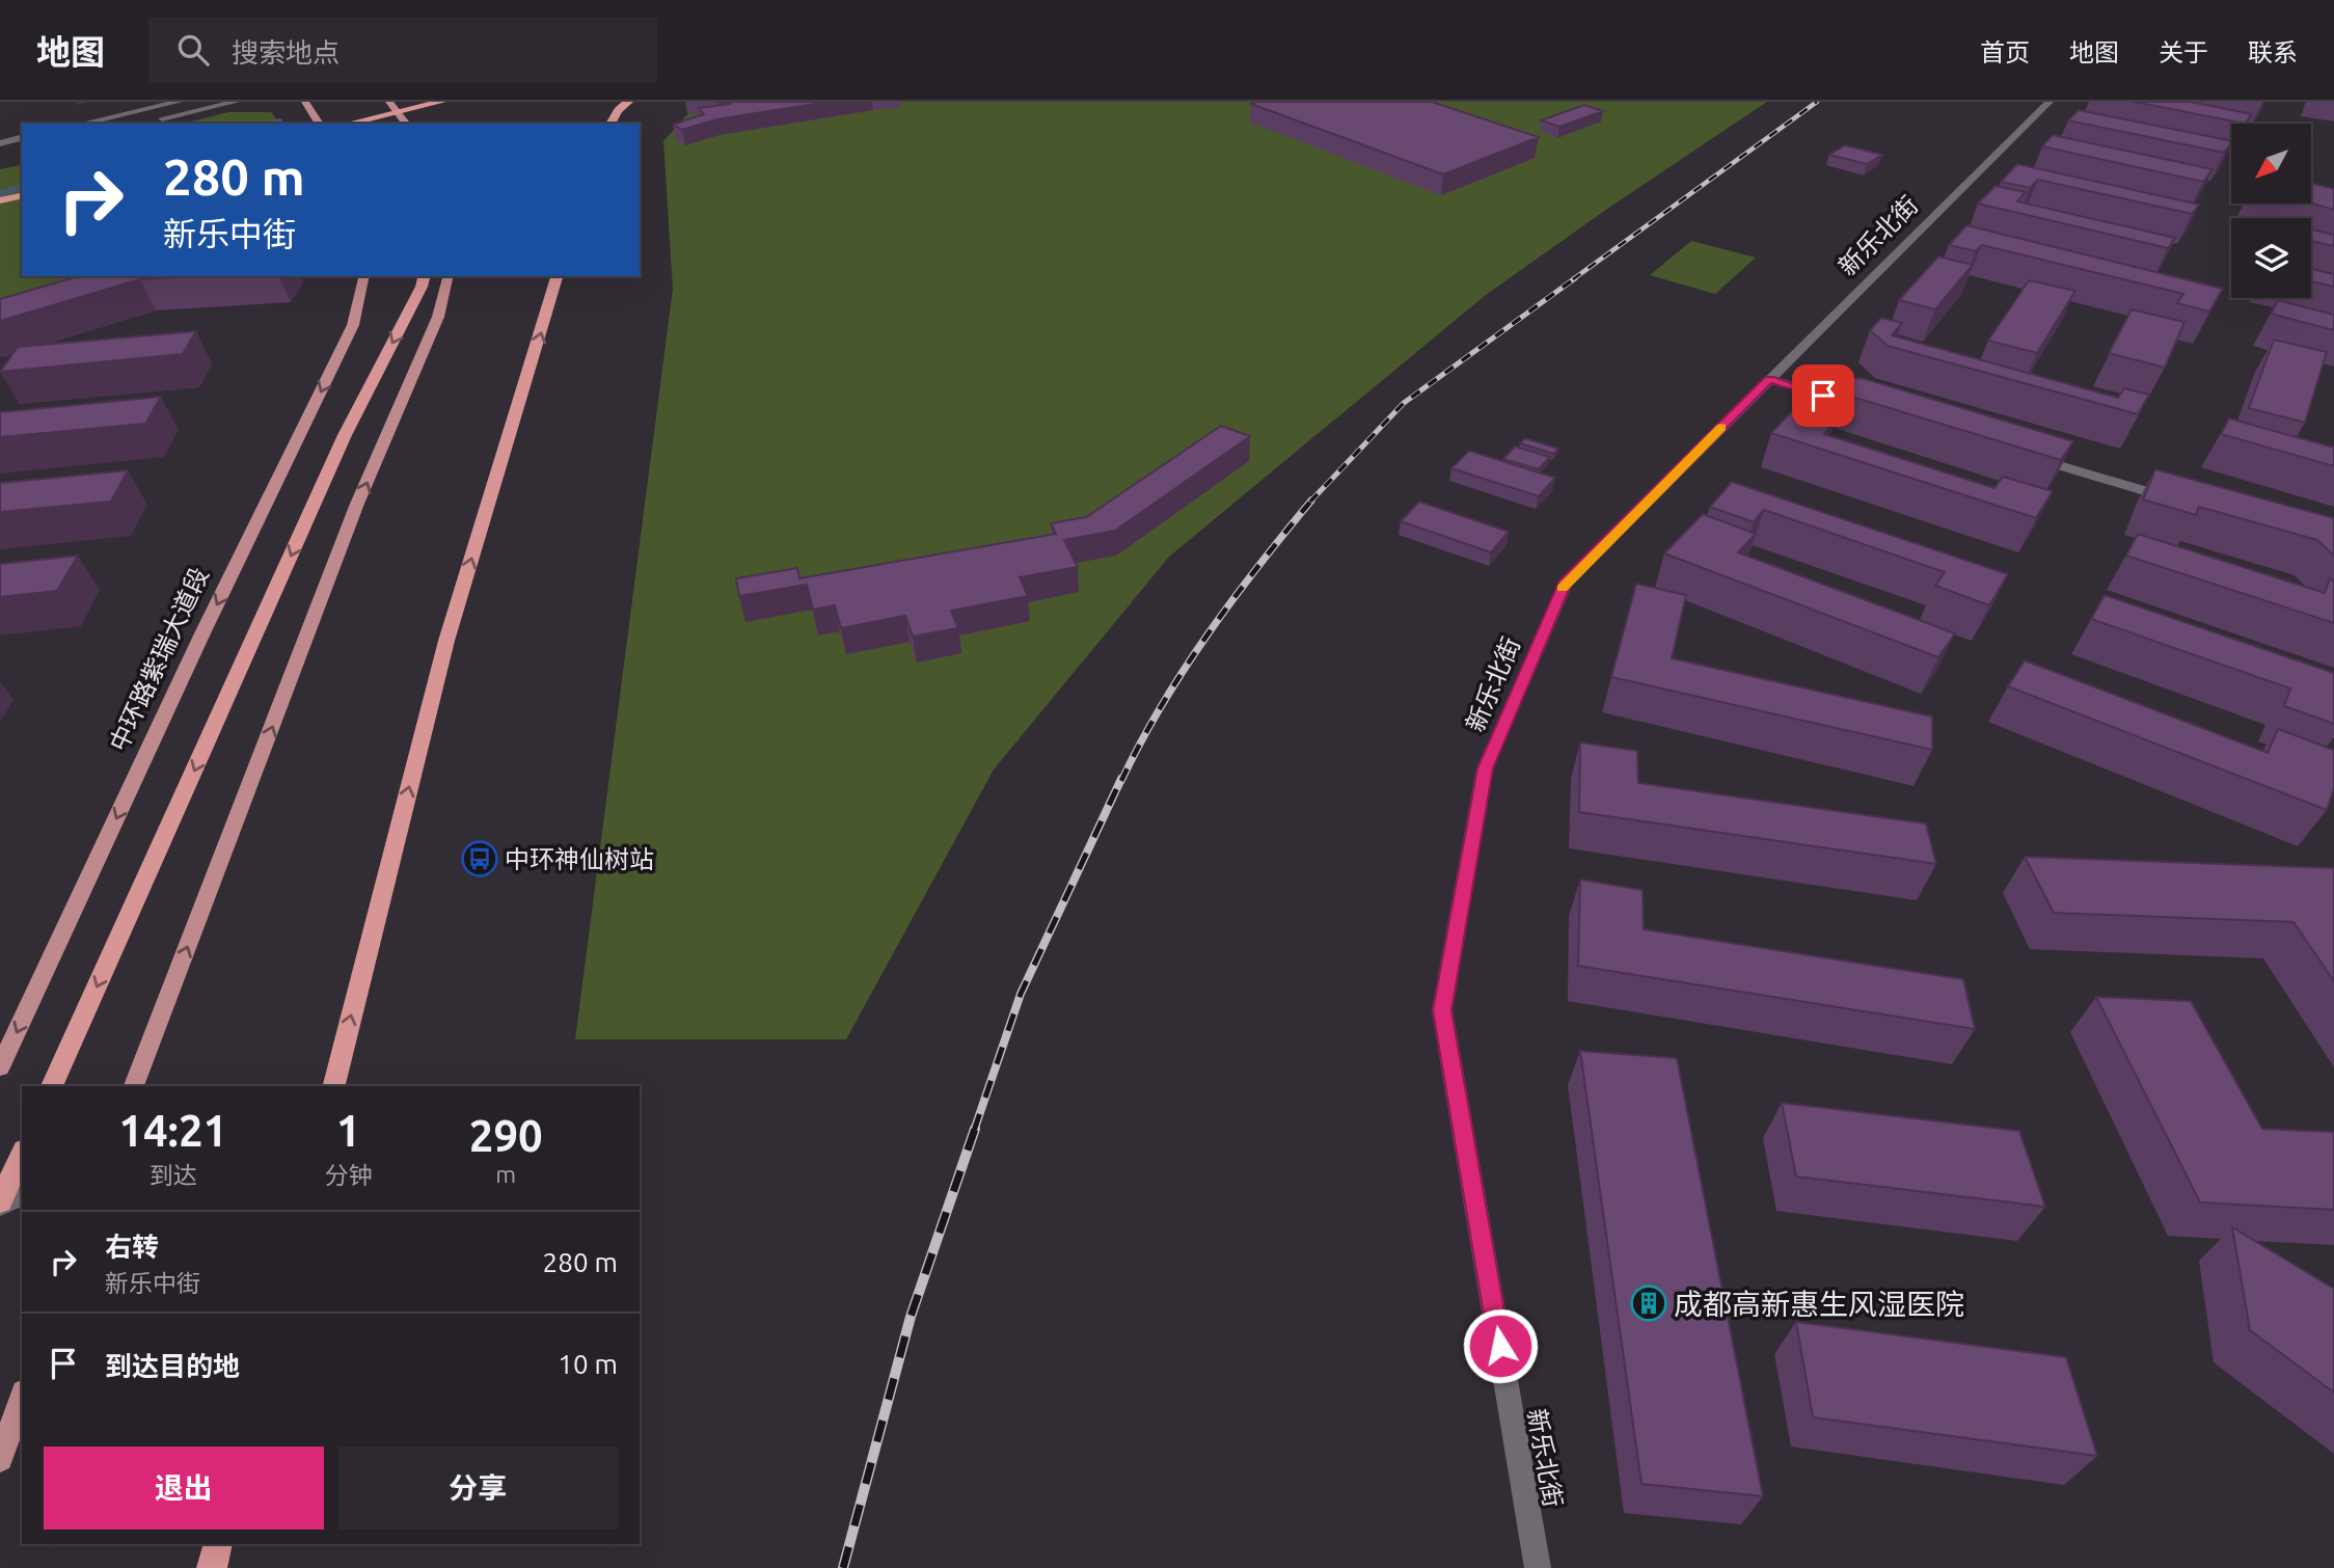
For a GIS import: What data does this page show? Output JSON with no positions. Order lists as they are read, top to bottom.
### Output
{
  "streets": {
    "main road": ["中环路紫瑞大道段"],
    "street": ["新乐北街"]
  },
  "places": {
    "bus stop": ["中环神仙树站"],
    "building": ["成都高新惠生风湿医院"]
  },
  "north": "bottom left",
  "page": {
    "header": "地图",
    "search": "搜索地点",
    "nav": [
      "首页",
      "地图",
      "关于",
      "联系"
    ],
    "turn": ["280 m", "新乐中街"],
    "eta": [
      "14:21",
      "到达",
      "1",
      "分钟",
      "290",
      "m"
    ],
    "list": [
      {
        "name": "右转",
        "note": "新乐中街",
        "value": "280 m"
      },
      {
        "name": "到达目的地",
        "value": "10 m"
      }
    ],
    "buttons": ["退出", "分享"]
  }
}
